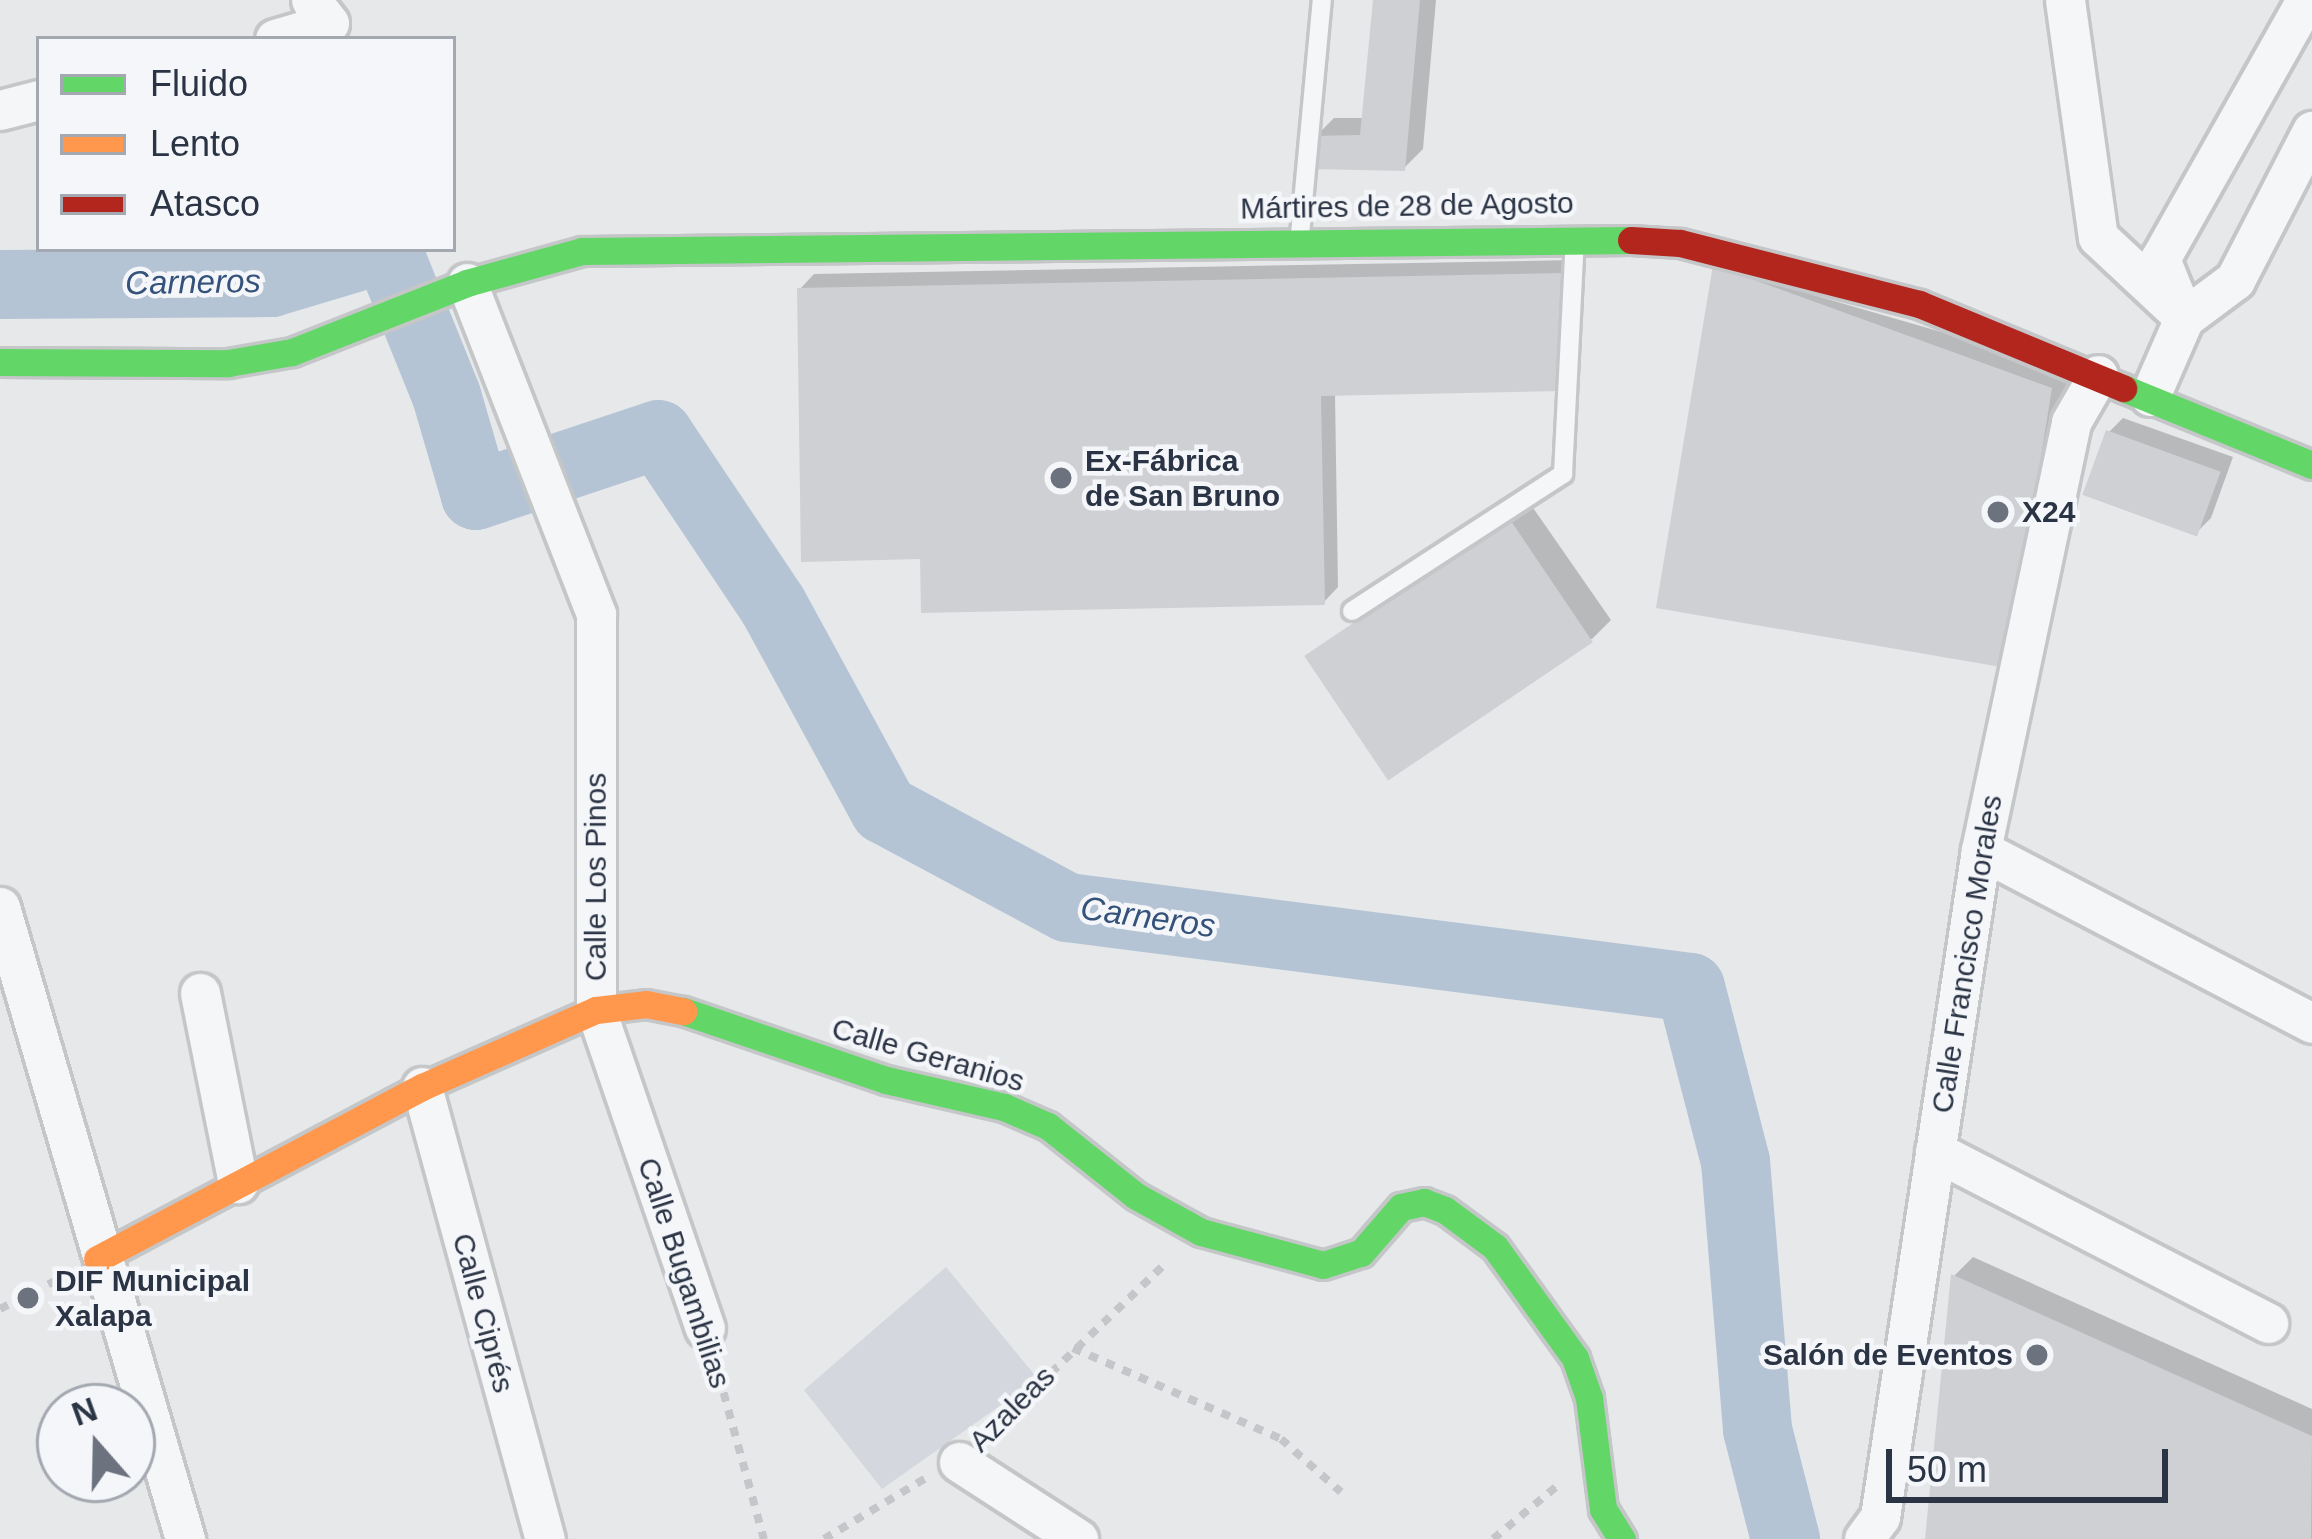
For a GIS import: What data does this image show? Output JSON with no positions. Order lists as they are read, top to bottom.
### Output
{
  "streets": {
    "main road": ["Mártires de 28 de Agosto", "Calle Los Pinos", "Calle Geranios"],
    "street": ["Calle Francisco Morales", "Calle Bugambilias", "Calle Ciprés"],
    "path": ["Azaleas"]
  },
  "crossings": [
    ["Mártires de 28 de Agosto", "Calle Los Pinos"],
    ["Mártires de 28 de Agosto", "Calle Francisco Morales"],
    ["Calle Los Pinos", "Calle Geranios"],
    ["Calle Los Pinos", "Calle Bugambilias"],
    ["Calle Los Pinos", "Calle Ciprés"],
    ["Calle Geranios", "Calle Bugambilias"],
    ["Calle Geranios", "Azaleas"]
  ],
  "water": ["Carneros"],
  "places": [
    "Ex-Fábrica de San Bruno",
    "X24",
    "DIF Municipal Xalapa",
    "Salón de Eventos"
  ],
  "legend": ["Fluido", "Lento", "Atasco"],
  "scale_bar": "50 m",
  "north": "top"
}
